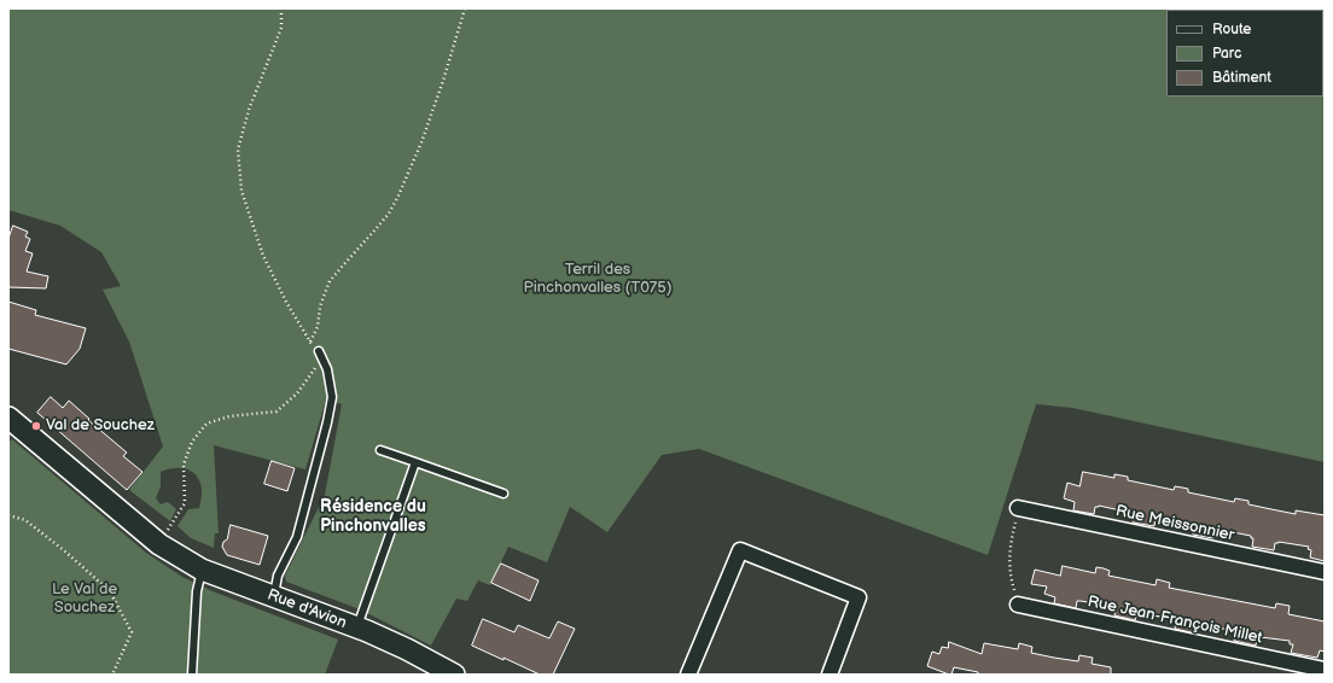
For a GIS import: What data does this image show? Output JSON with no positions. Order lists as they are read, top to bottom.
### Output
{
  "streets": {
    "street": ["Rue Meissonnier", "Rue d'Avion", "Rue Jean-François Millet"]
  },
  "districts": ["Résidence du Pinchonvalles"],
  "parks": ["Terril des Pinchonvalles (T075)", "Le Val de Souchez"],
  "places": ["Val de Souchez"],
  "legend": ["Route", "Parc", "Bâtiment"]
}
